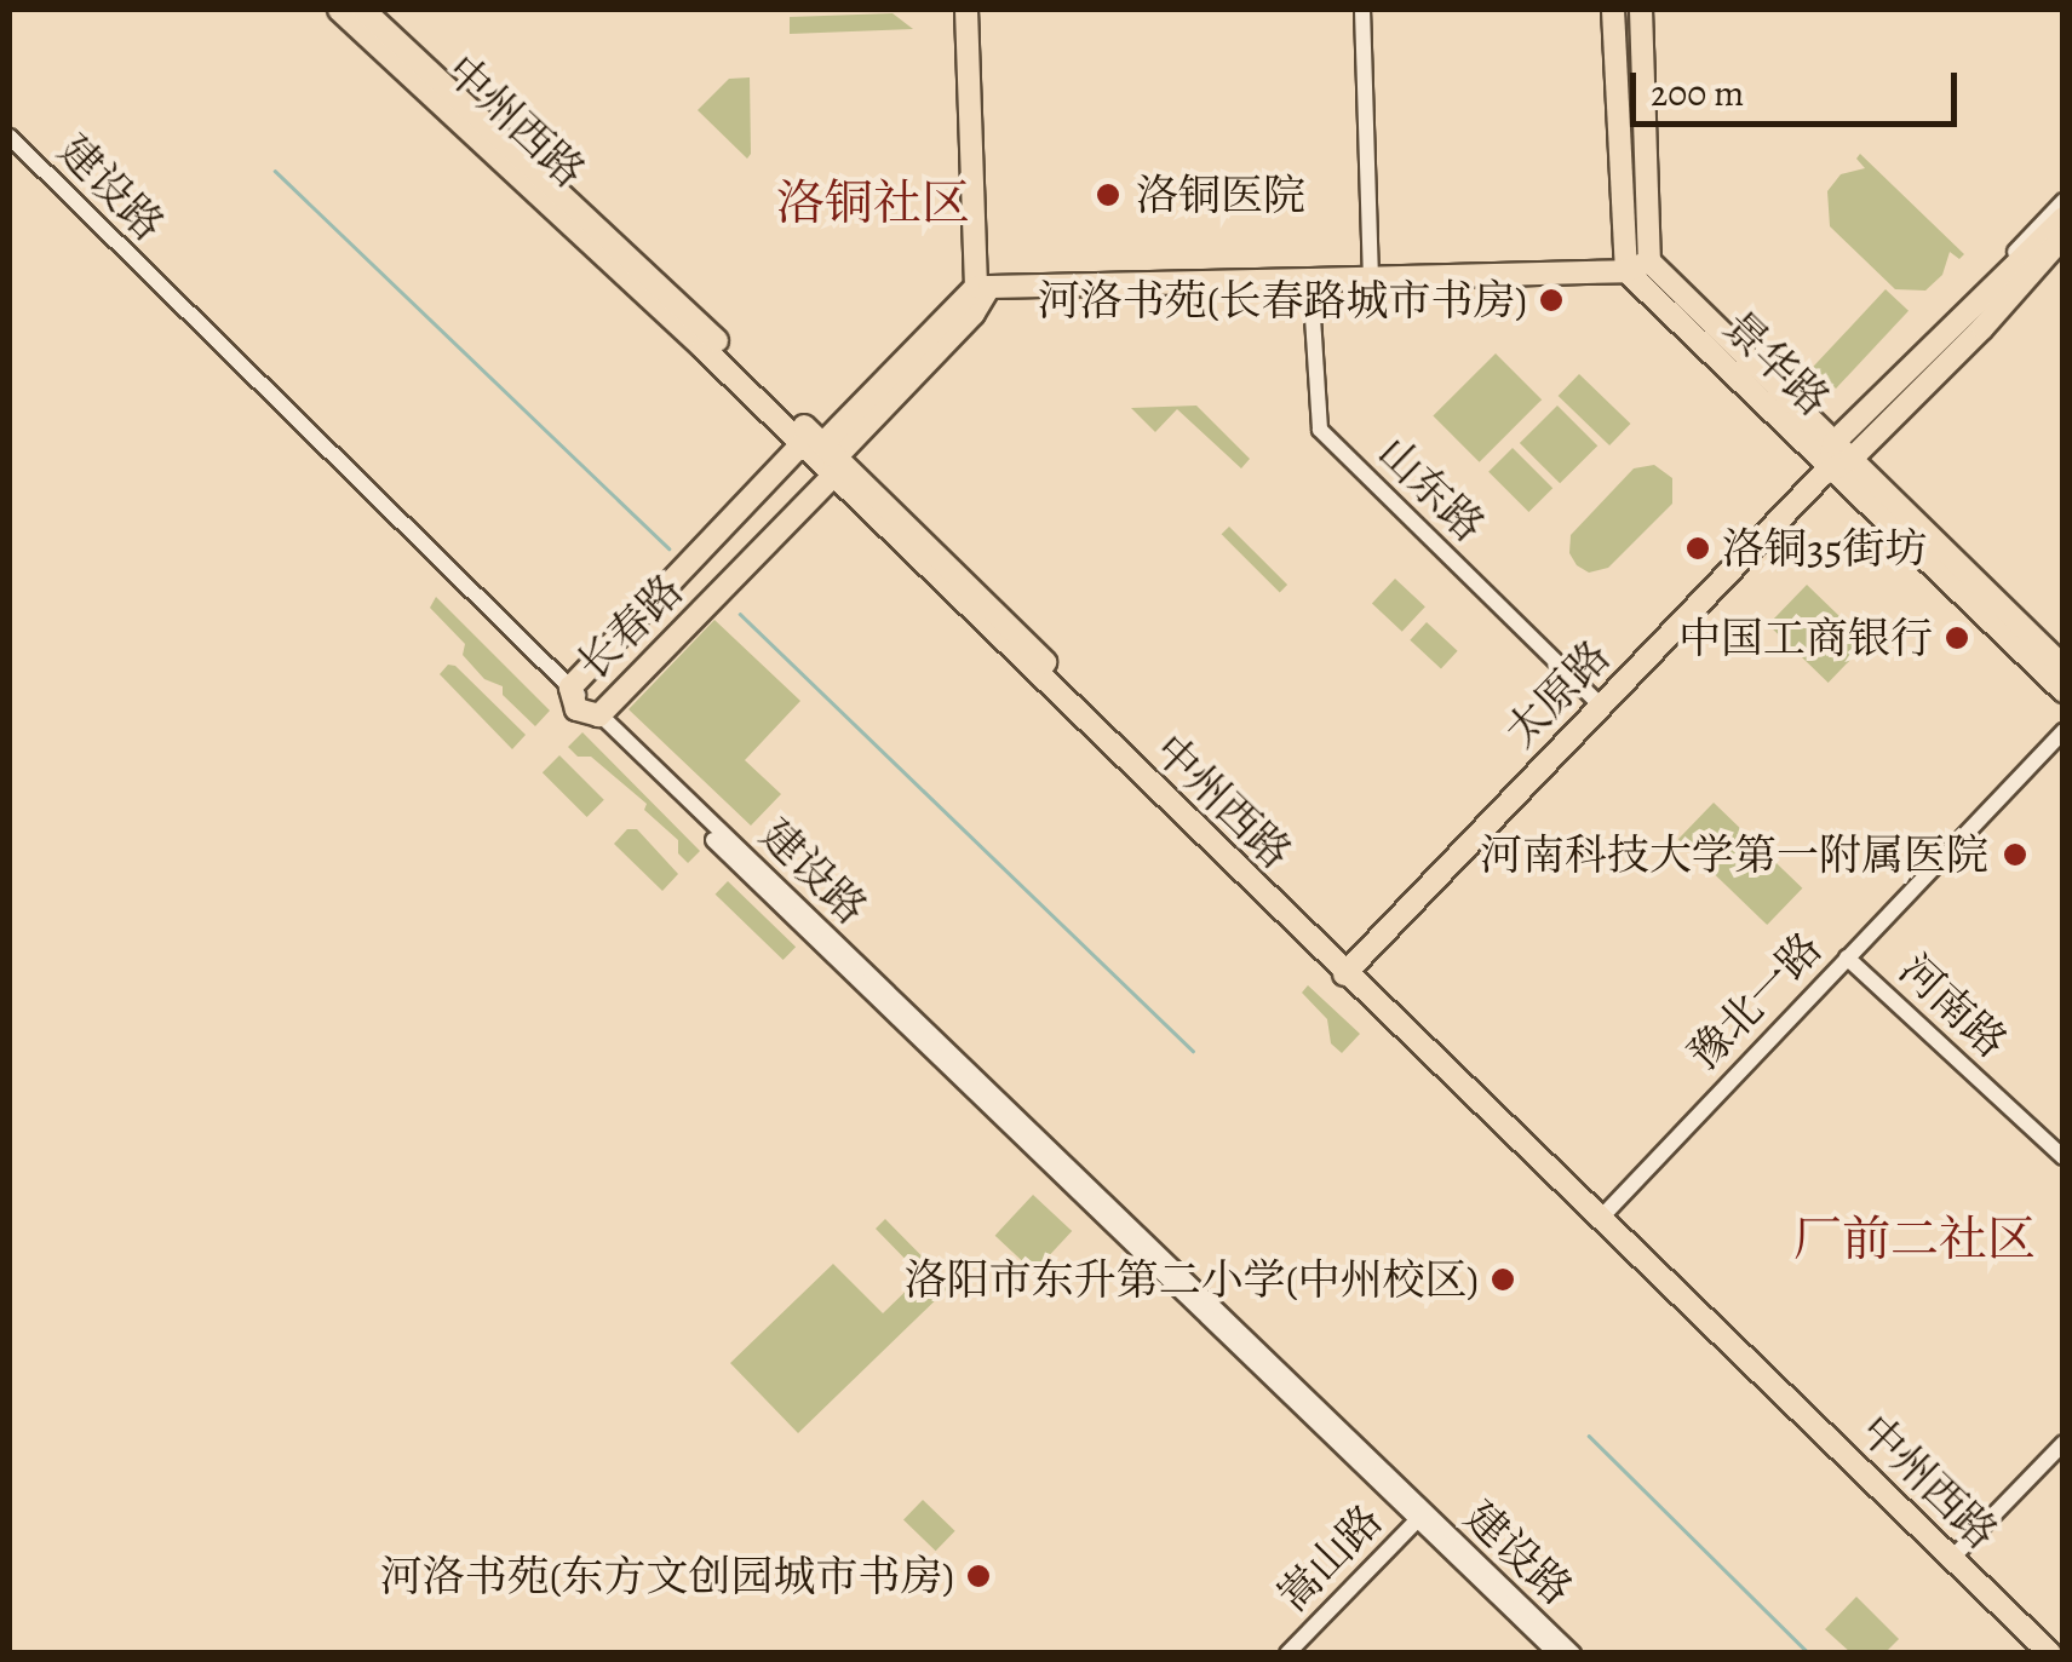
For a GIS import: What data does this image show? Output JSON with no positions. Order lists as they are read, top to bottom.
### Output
{
  "streets": {
    "main road": [
      "中州西路",
      "景华路",
      "长春路",
      "太原路"
    ],
    "street": [
      "建设路",
      "山东路",
      "豫北一路",
      "河南路",
      "嵩山路"
    ]
  },
  "crossings": [
    ["中州西路", "长春路"],
    ["中州西路", "太原路"],
    ["中州西路", "豫北一路"],
    ["建设路", "长春路"],
    ["建设路", "嵩山路"],
    ["景华路", "太原路"],
    ["山东路", "太原路"],
    ["豫北一路", "河南路"]
  ],
  "districts": ["洛铜社区", "厂前二社区"],
  "places": [
    "洛铜医院",
    "河洛书苑(长春路城市书房)",
    "洛铜35街坊",
    "中国工商银行",
    "河南科技大学第一附属医院",
    "洛阳市东升第二小学(中州校区)",
    "河洛书苑(东方文创园城市书房)"
  ],
  "scale_bar": "200 m"
}
